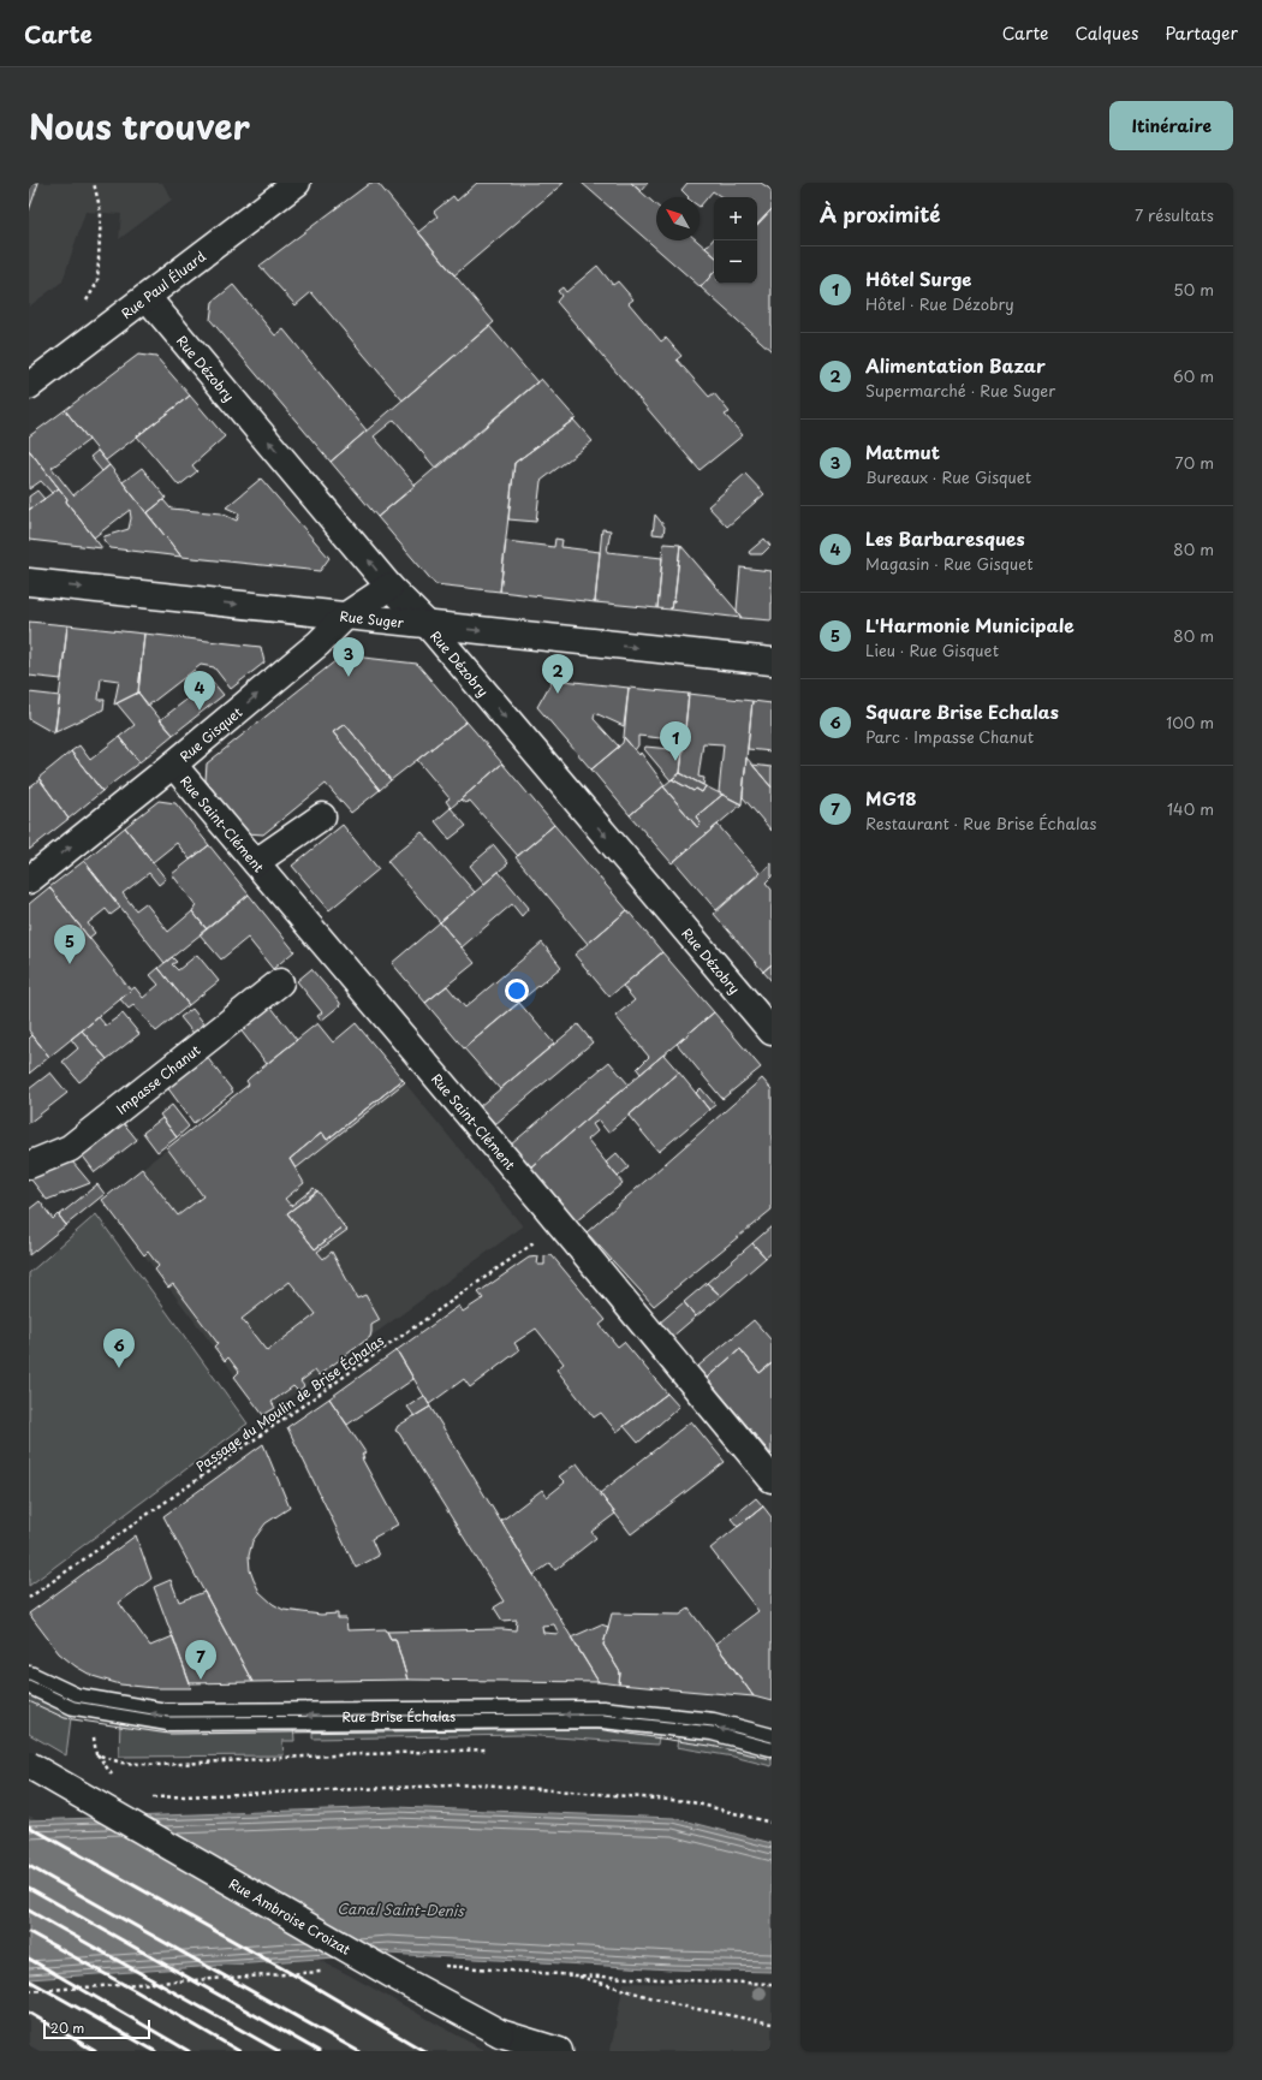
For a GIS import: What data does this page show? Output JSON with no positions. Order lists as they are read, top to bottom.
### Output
{
  "streets": {
    "street": [
      "Rue Paul Éluard",
      "Rue Dézobry",
      "Rue Suger",
      "Rue Gisquet",
      "Rue Saint-Clément",
      "Impasse Chanut",
      "Rue Brise Échalas",
      "Rue Ambroise Croizat"
    ],
    "path": ["Passage du Moulin de Brise Échalas"]
  },
  "crossings": [
    ["Rue Paul Éluard", "Rue Dézobry"],
    ["Rue Dézobry", "Rue Suger"],
    ["Rue Dézobry", "Rue Gisquet"],
    ["Rue Suger", "Rue Gisquet"],
    ["Rue Gisquet", "Rue Saint-Clément"],
    ["Rue Saint-Clément", "Passage du Moulin de Brise Échalas"]
  ],
  "one_way": ["Rue Suger", "Rue Gisquet", "Rue Brise Échalas"],
  "water": ["Canal Saint-Denis"],
  "scale_bar": "20 m",
  "north": "top left",
  "page": {
    "header": "Carte",
    "nav": ["Carte", "Calques", "Partager"],
    "title": "Nous trouver",
    "buttons": "Itinéraire",
    "heading": ["À proximité", "7 résultats"],
    "map_buttons": ["+", "−"],
    "list": [
      {
        "mark": "1",
        "name": "Hôtel Surge",
        "note": "Hôtel · Rue Dézobry",
        "value": "50 m"
      },
      {
        "mark": "2",
        "name": "Alimentation Bazar",
        "note": "Supermarché · Rue Suger",
        "value": "60 m"
      },
      {
        "mark": "3",
        "name": "Matmut",
        "note": "Bureaux · Rue Gisquet",
        "value": "70 m"
      },
      {
        "mark": "4",
        "name": "Les Barbaresques",
        "note": "Magasin · Rue Gisquet",
        "value": "80 m"
      },
      {
        "mark": "5",
        "name": "L'Harmonie Municipale",
        "note": "Lieu · Rue Gisquet",
        "value": "80 m"
      },
      {
        "mark": "6",
        "name": "Square Brise Echalas",
        "note": "Parc · Impasse Chanut",
        "value": "100 m"
      },
      {
        "mark": "7",
        "name": "MG18",
        "note": "Restaurant · Rue Brise Échalas",
        "value": "140 m"
      }
    ],
    "pins": [
      "3",
      "2",
      "4",
      "1",
      "5",
      "6",
      "7"
    ],
    "scale": "20 m"
  }
}
